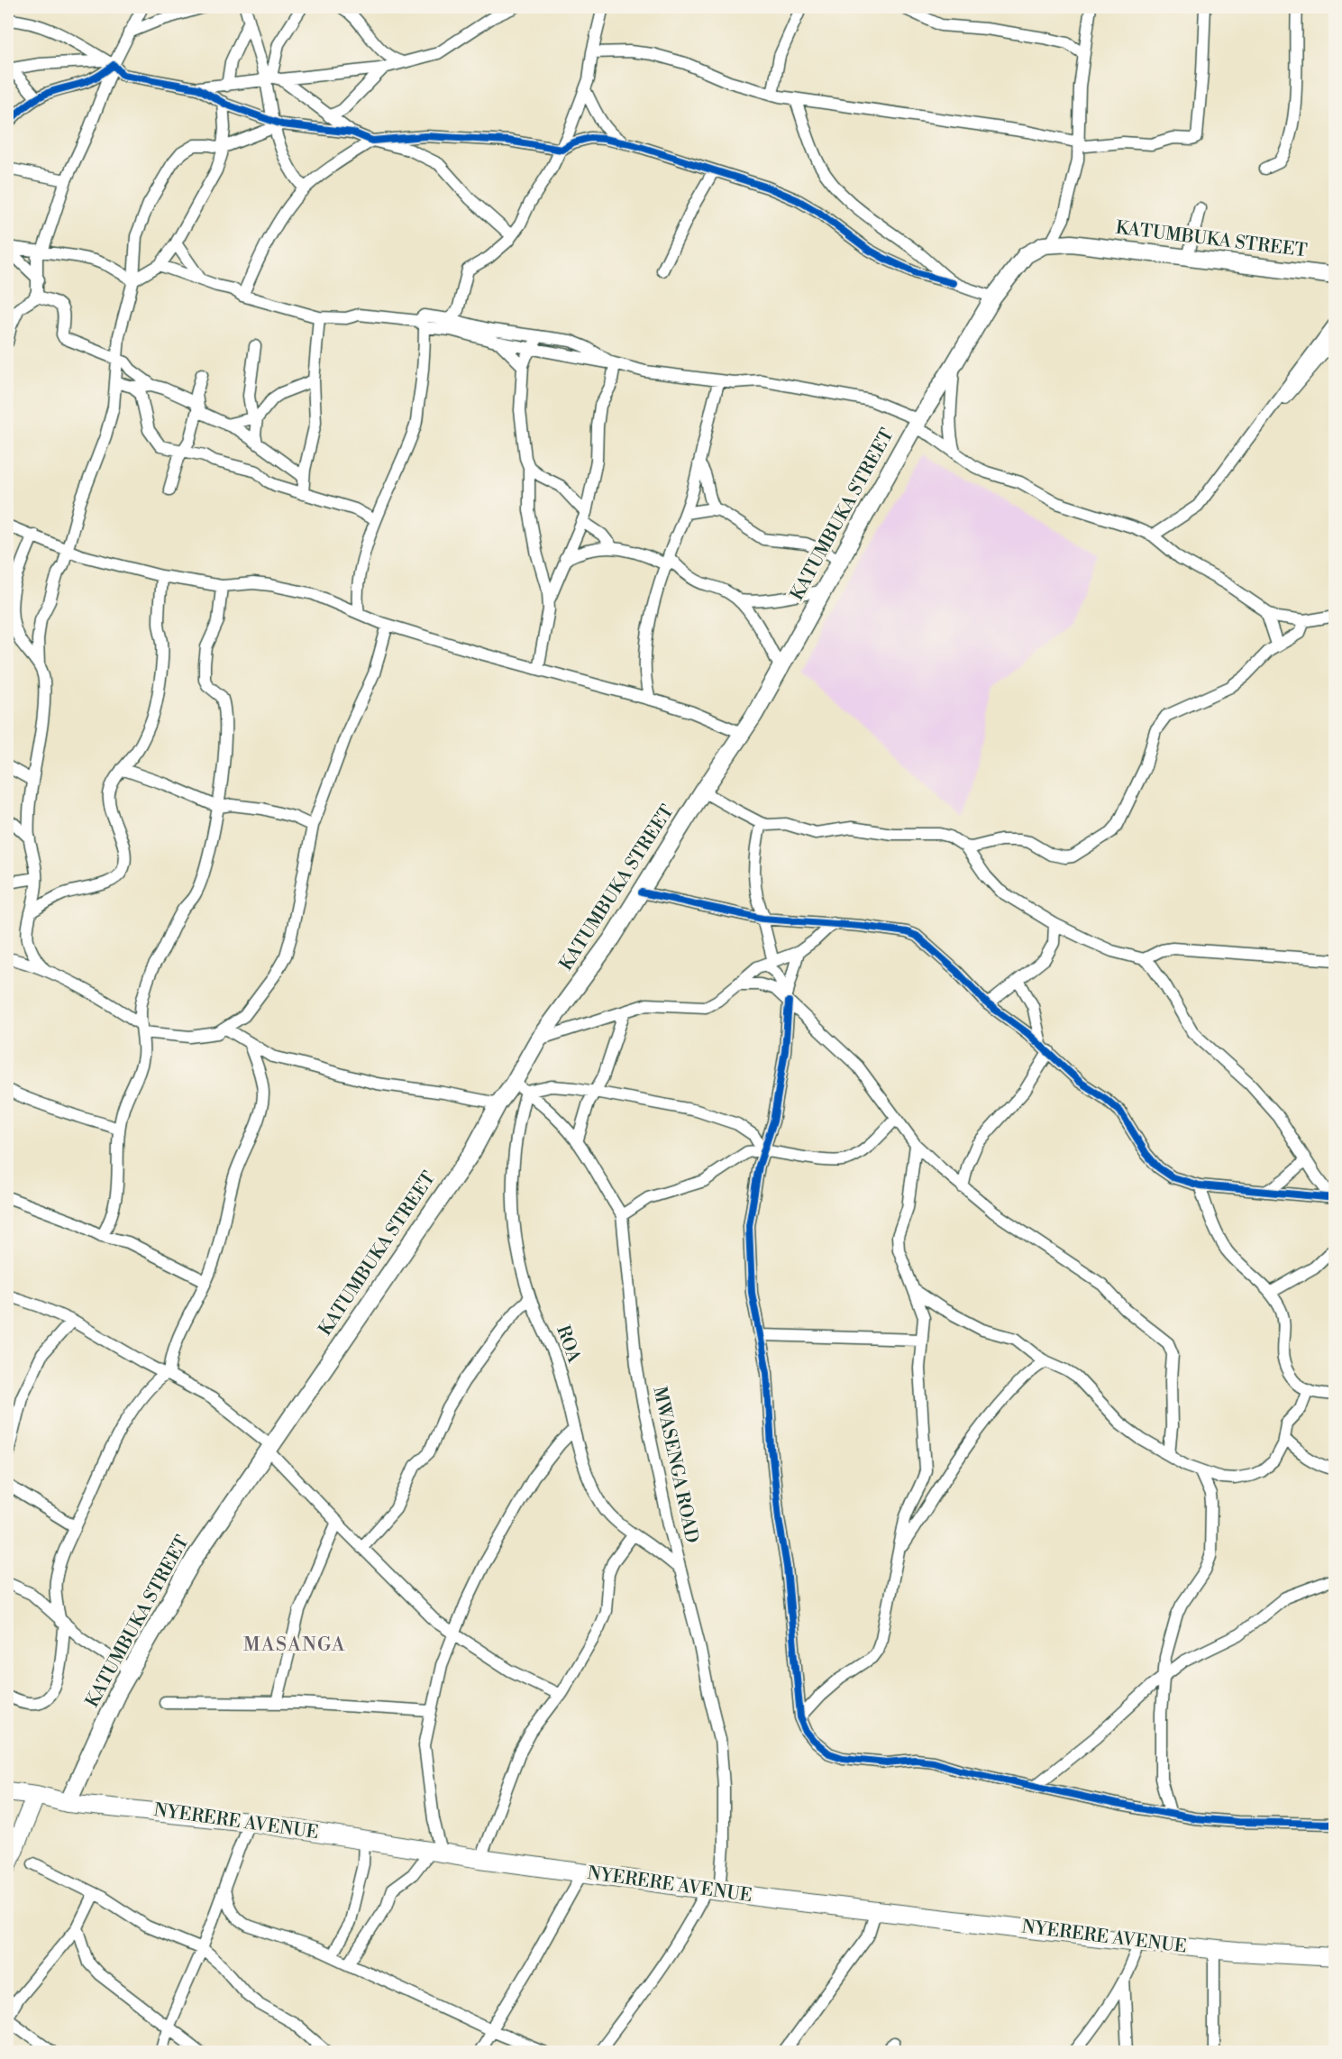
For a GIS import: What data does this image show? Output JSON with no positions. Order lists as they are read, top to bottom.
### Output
{
  "streets": {
    "main road": ["KATUMBUKA STREET", "NYERERE AVENUE"],
    "street": ["ROA", "MWASENGA ROAD"]
  },
  "crossings": [
    ["KATUMBUKA STREET", "ROA"],
    ["KATUMBUKA STREET", "MWASENGA ROAD"],
    ["KATUMBUKA STREET", "NYERERE AVENUE"],
    ["ROA", "MWASENGA ROAD"],
    ["MWASENGA ROAD", "NYERERE AVENUE"]
  ],
  "districts": ["MASANGA"]
}
